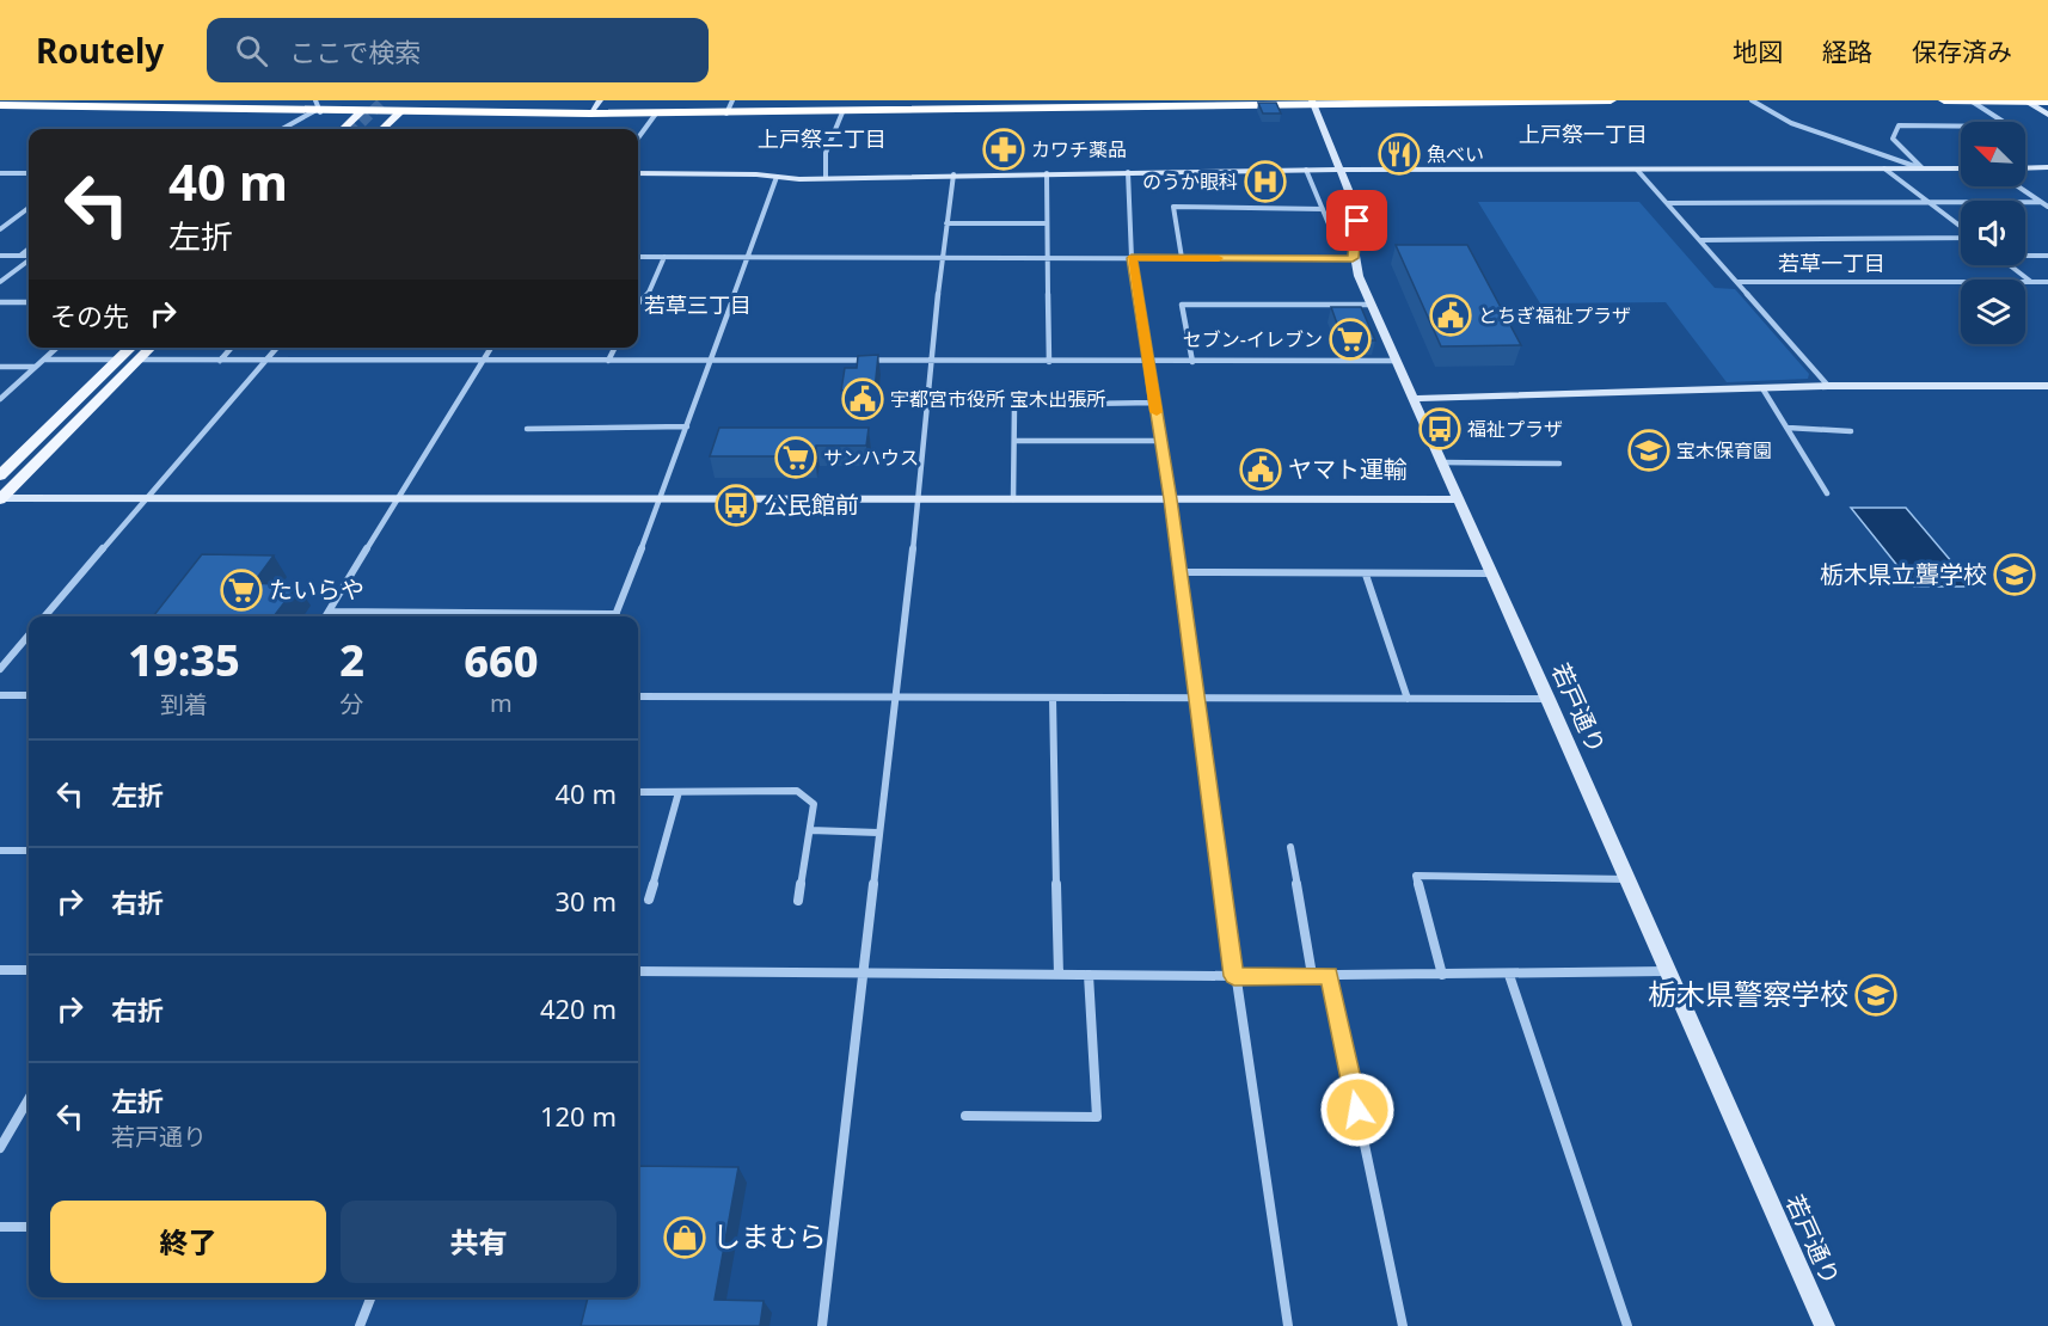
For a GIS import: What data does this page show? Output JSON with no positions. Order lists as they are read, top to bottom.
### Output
{
  "streets": {
    "street": ["若戸通り"]
  },
  "districts": [
    "上戸祭一丁目",
    "上戸祭二丁目",
    "若草一丁目",
    "若草三丁目"
  ],
  "places": {
    "pharmacy": ["カワチ薬品"],
    "restaurant": ["魚べい"],
    "hospital": ["のうか眼科"],
    "public building": ["とちぎ福祉プラザ", "宇都宮市役所 宝木出張所", "ヤマト運輸"],
    "supermarket": ["セブン-イレブン", "サンハウス", "たいらや"],
    "bus stop": ["福祉プラザ", "公民館前"],
    "school or university": ["宝木保育園", "栃木県立聾学校", "栃木県警察学校"],
    "shop": ["しまむら"]
  },
  "north": "top left",
  "page": {
    "header": "Routely",
    "search": "ここで検索",
    "nav": ["地図", "経路", "保存済み"],
    "turn": ["40 m", "左折"],
    "then": "その先",
    "eta": [
      "19:35",
      "到着",
      "2",
      "分",
      "660",
      "m"
    ],
    "list": [
      {
        "name": "左折",
        "value": "40 m"
      },
      {
        "name": "右折",
        "value": "30 m"
      },
      {
        "name": "右折",
        "value": "420 m"
      },
      {
        "name": "左折",
        "note": "若戸通り",
        "value": "120 m"
      }
    ],
    "buttons": ["終了", "共有"]
  }
}
